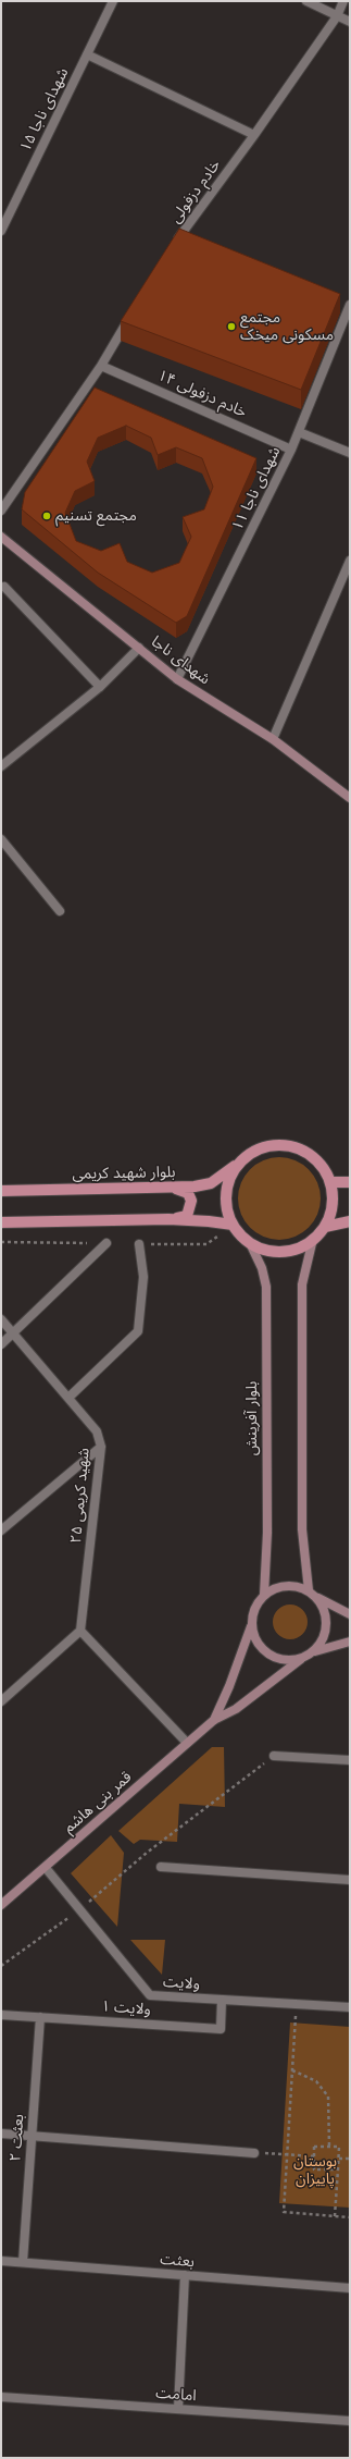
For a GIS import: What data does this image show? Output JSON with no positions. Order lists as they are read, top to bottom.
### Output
{
  "streets": {
    "main road": ["بلوار شهید کریمی"],
    "street": [
      "شهدای ناجا ۱۵",
      "خادم دزفولی",
      "خادم دزفولی ۱۴",
      "شهدای ناجا ۱۱",
      "شهدای ناجا",
      "بلوار آفرینش",
      "شهید کریمی ۲۵",
      "قمر بنی هاشم",
      "ولایت",
      "ولایت ۱",
      "بعثت ۲",
      "بعثت",
      "امامت"
    ]
  },
  "crossings": [
    ["خادم دزفولی ۱۴", "شهدای ناجا ۱۱"],
    ["شهدای ناجا ۱۱", "شهدای ناجا"],
    ["بلوار شهید کریمی", "بلوار آفرینش"],
    ["قمر بنی هاشم", "ولایت"],
    ["ولایت", "ولایت ۱"],
    ["ولایت ۱", "بعثت ۲"],
    ["بعثت ۲", "بعثت"]
  ],
  "parks": ["بوستان پاییزان"],
  "places": ["مجتمع مسکونی میخک", "مجتمع تسنیم"]
}
